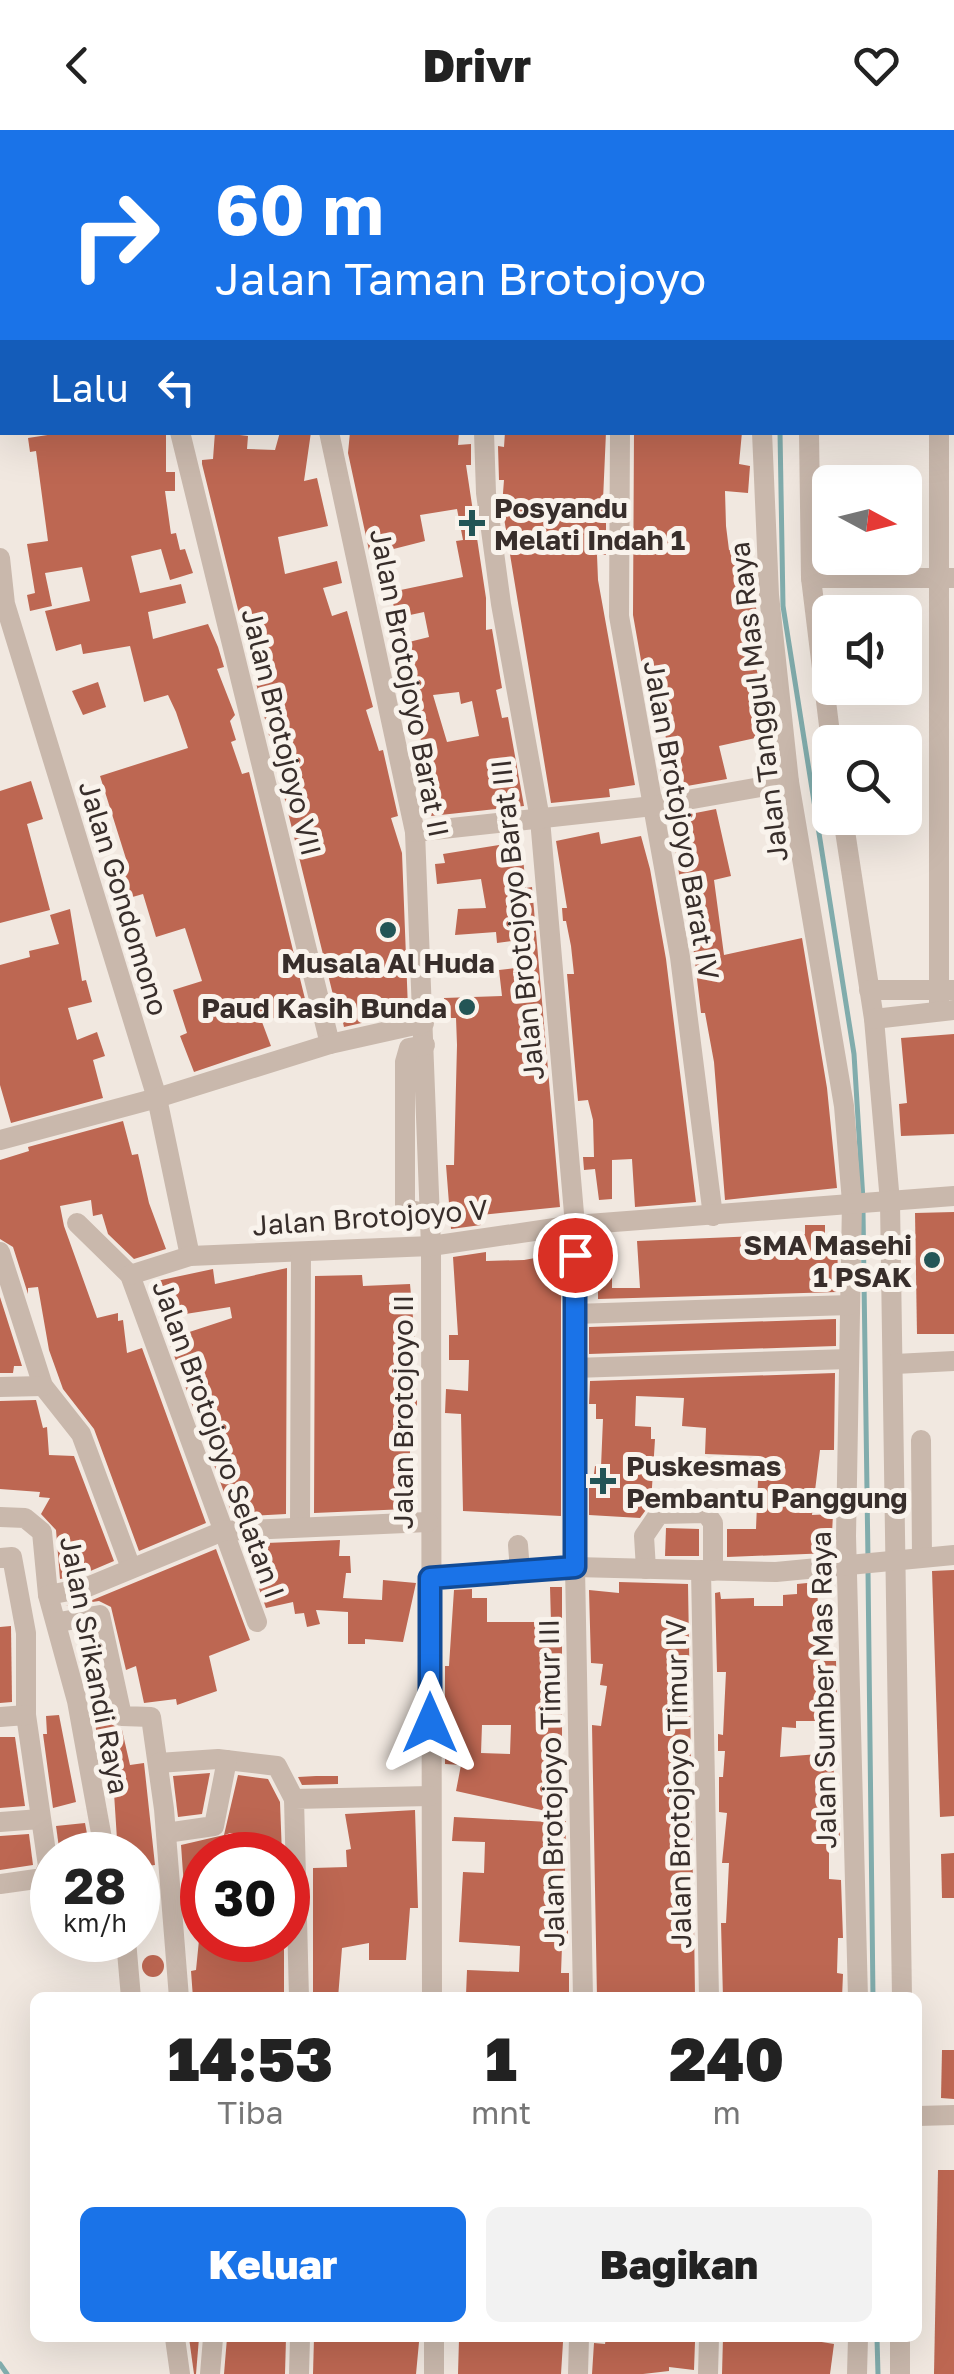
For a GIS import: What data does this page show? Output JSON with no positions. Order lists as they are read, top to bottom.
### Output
{
  "streets": {
    "street": [
      "Jalan Brotojoyo Barat II",
      "Jalan Tanggul Mas Raya",
      "Jalan Brotojoyo VII",
      "Jalan Brotojoyo Barat IV",
      "Jalan Gondomono",
      "Jalan Brotojoyo Barat III",
      "Jalan Brotojoyo V",
      "Jalan Brotojoyo II",
      "Jalan Brotojoyo Selatan I",
      "Jalan Srikandi Raya",
      "Jalan Sumber Mas Raya",
      "Jalan Brotojoyo Timur III",
      "Jalan Brotojoyo Timur IV"
    ]
  },
  "crossings": [
    ["Jalan Brotojoyo Barat II", "Jalan Brotojoyo V"],
    ["Jalan Brotojoyo Barat II", "Jalan Brotojoyo II"],
    ["Jalan Tanggul Mas Raya", "Jalan Brotojoyo V"],
    ["Jalan Tanggul Mas Raya", "Jalan Sumber Mas Raya"],
    ["Jalan Brotojoyo Barat IV", "Jalan Brotojoyo V"],
    ["Jalan Gondomono", "Jalan Brotojoyo V"],
    ["Jalan Brotojoyo Barat III", "Jalan Brotojoyo V"],
    ["Jalan Brotojoyo Barat III", "Jalan Brotojoyo Timur III"],
    ["Jalan Brotojoyo V", "Jalan Brotojoyo II"],
    ["Jalan Brotojoyo V", "Jalan Brotojoyo Selatan I"],
    ["Jalan Brotojoyo V", "Jalan Sumber Mas Raya"]
  ],
  "places": {
    "health": ["Posyandu Melati Indah 1", "Puskesmas Pembantu Panggung"],
    "other": ["Musala Al Huda", "Paud Kasih Bunda", "SMA Masehi 1 PSAK"]
  },
  "north": "right",
  "page": {
    "header": "Drivr",
    "turn": ["60 m", "Jalan Taman Brotojoyo"],
    "then": "Lalu",
    "speed": "28 km/h",
    "limit": "30",
    "eta": [
      "14:53",
      "Tiba",
      "1",
      "mnt",
      "240",
      "m"
    ],
    "buttons": ["Keluar", "Bagikan"]
  }
}
